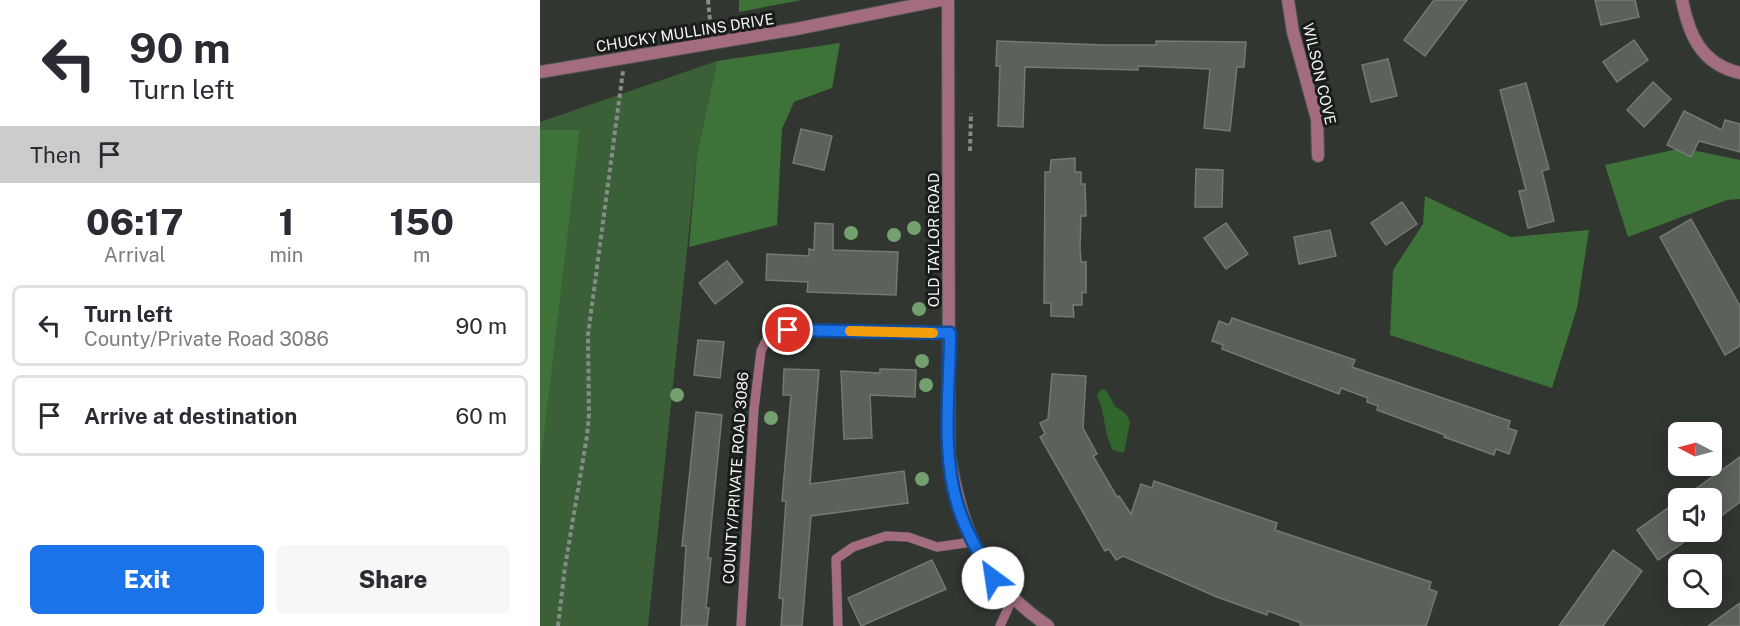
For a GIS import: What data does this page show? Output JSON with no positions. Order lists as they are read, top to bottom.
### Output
{
  "streets": {
    "street": ["CHUCKY MULLINS DRIVE", "WILSON COVE", "OLD TAYLOR ROAD"],
    "lane": ["COUNTY/PRIVATE ROAD 3086"]
  },
  "crossings": [
    ["OLD TAYLOR ROAD", "COUNTY/PRIVATE ROAD 3086"]
  ],
  "north": "left",
  "page": {
    "turn": ["90 m", "Turn left"],
    "then": "Then",
    "eta": [
      "06:17",
      "Arrival",
      "1",
      "min",
      "150",
      "m"
    ],
    "list": [
      {
        "name": "Turn left",
        "note": "County/Private Road 3086",
        "value": "90 m"
      },
      {
        "name": "Arrive at destination",
        "value": "60 m"
      }
    ],
    "buttons": ["Exit", "Share"]
  }
}
